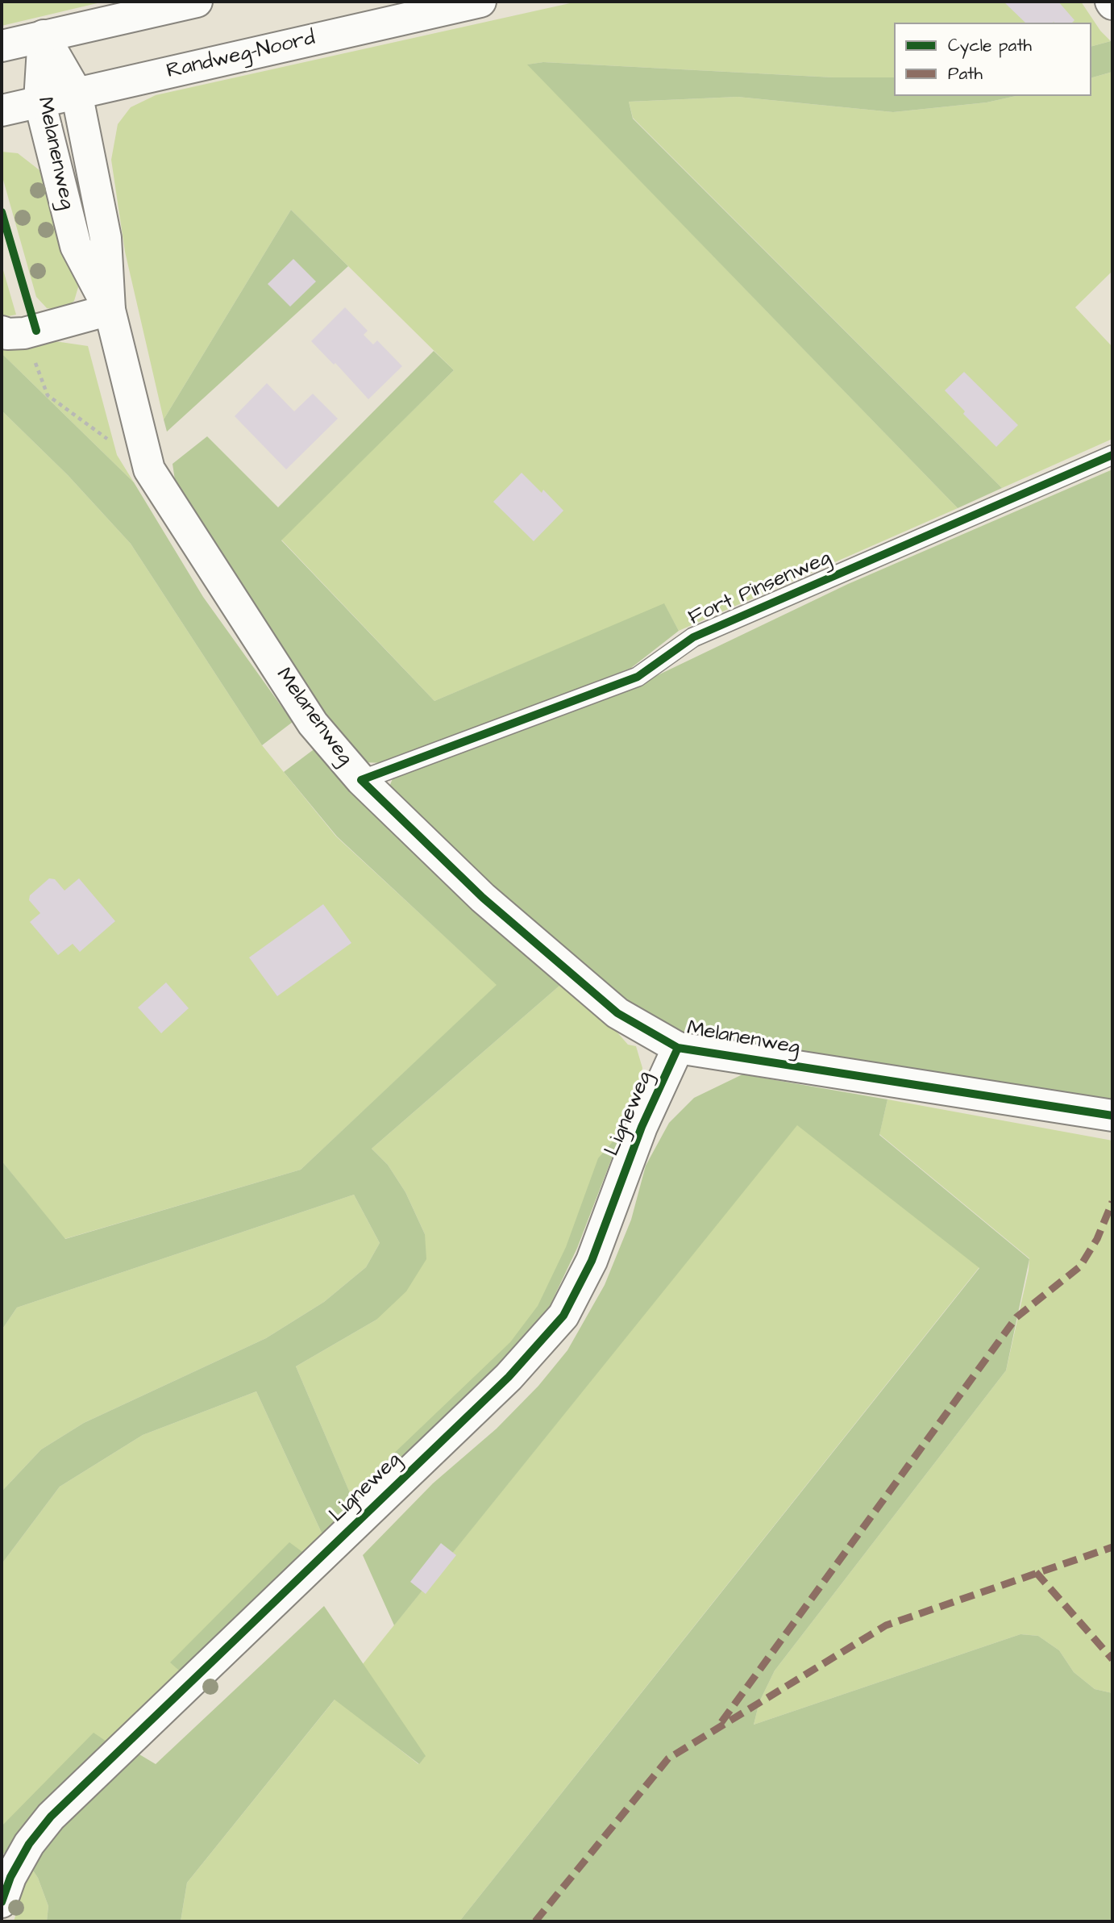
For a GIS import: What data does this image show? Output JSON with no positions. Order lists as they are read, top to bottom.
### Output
{
  "streets": {
    "street": ["Randweg-Noord", "Melanenweg", "Ligneweg"],
    "lane": ["Fort Pinsenweg"]
  },
  "crossings": [
    ["Randweg-Noord", "Melanenweg"],
    ["Melanenweg", "Fort Pinsenweg"],
    ["Melanenweg", "Ligneweg"]
  ],
  "legend": ["Cycle path", "Path"]
}
